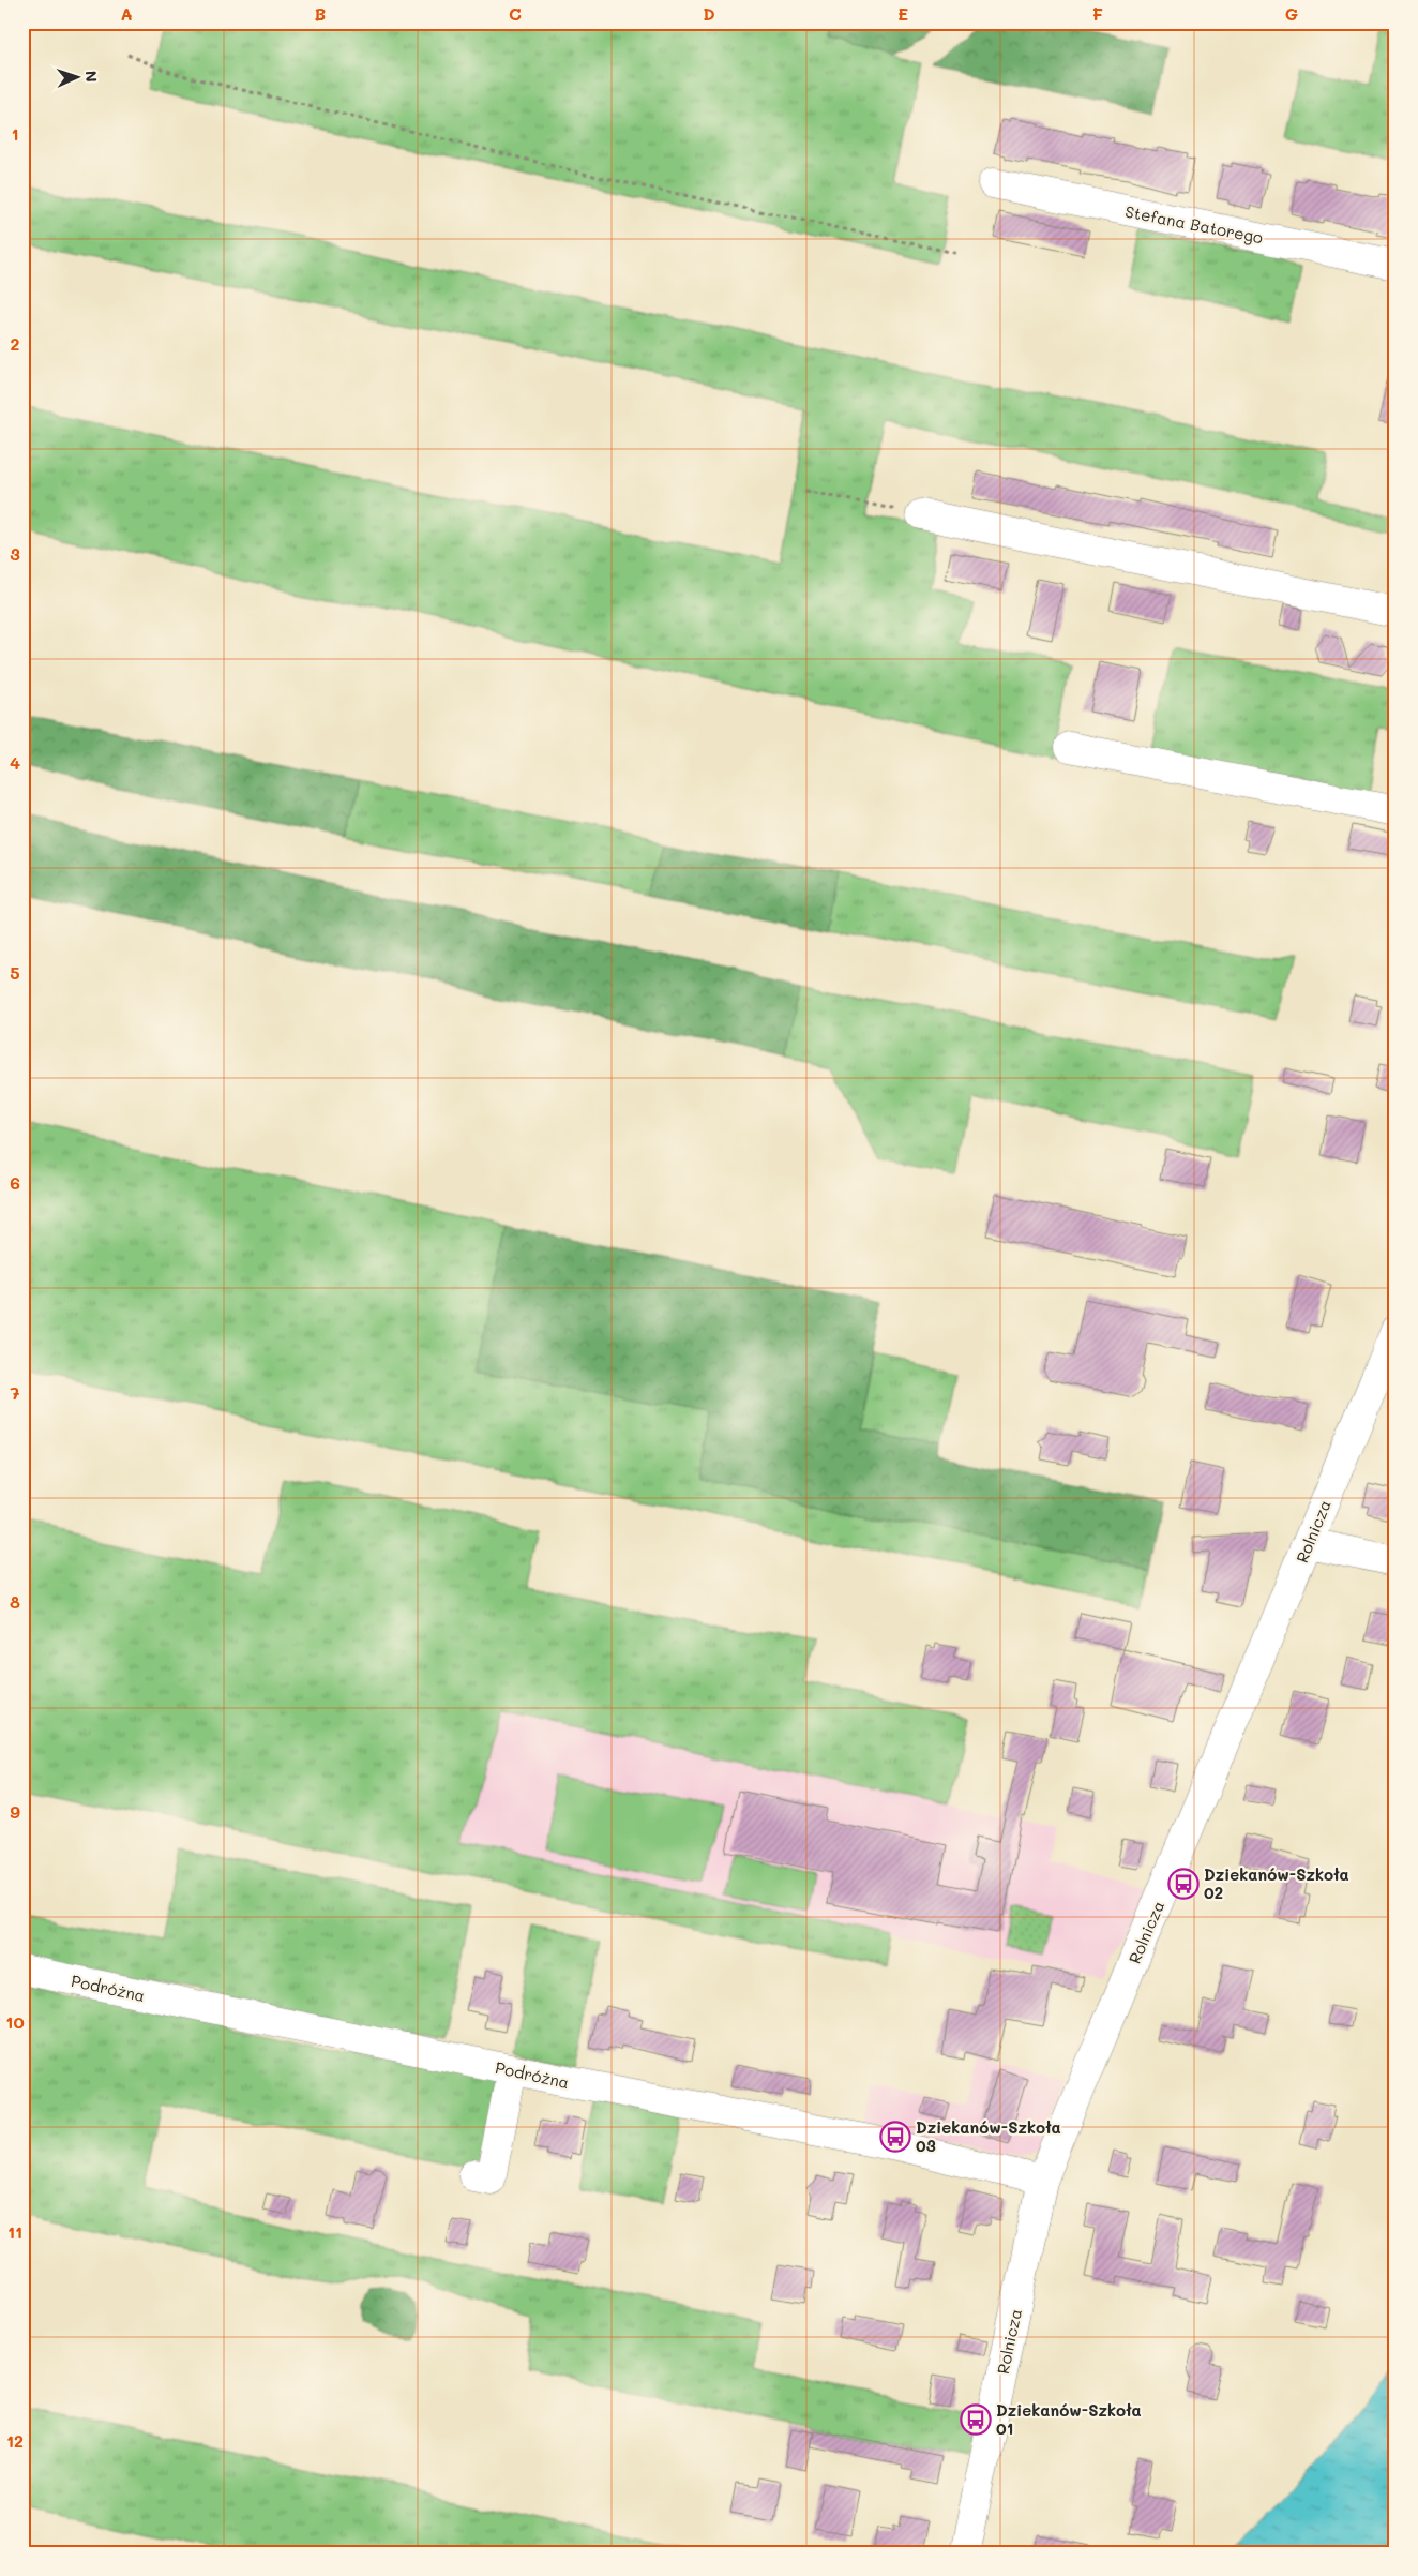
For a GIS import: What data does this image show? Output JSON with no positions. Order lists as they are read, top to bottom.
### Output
{
  "streets": {
    "street": ["Stefana Batorego", "Rolnicza", "Podróżna"]
  },
  "crossings": [
    ["Rolnicza", "Podróżna"]
  ],
  "places": {
    "bus stop": ["Dziekanów-Szkoła 02", "Dziekanów-Szkoła 03", "Dziekanów-Szkoła 01"]
  },
  "north": "right",
  "grid": {
    "columns": [
      "A",
      "B",
      "C",
      "D",
      "E",
      "F",
      "G"
    ],
    "rows": [
      "1",
      "2",
      "3",
      "4",
      "5",
      "6",
      "7",
      "8",
      "9",
      "10",
      "11",
      "12"
    ]
  }
}
